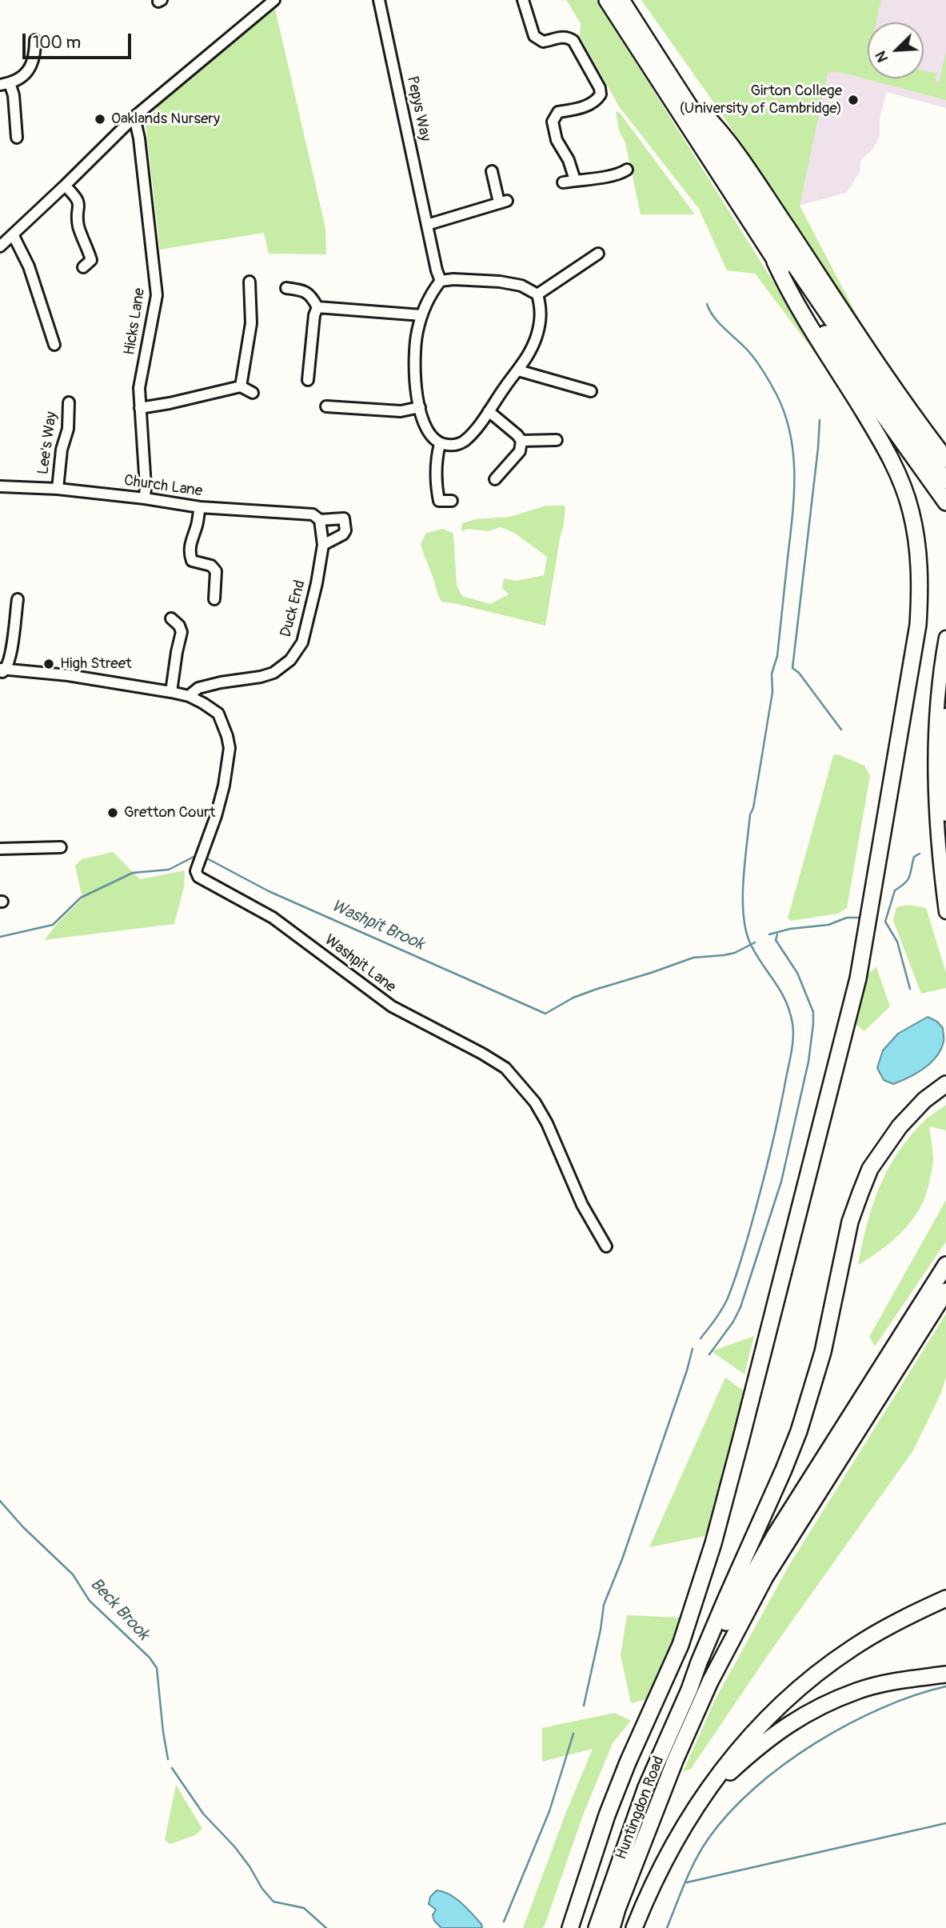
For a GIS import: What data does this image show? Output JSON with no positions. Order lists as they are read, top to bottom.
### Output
{
  "streets": {
    "highway": ["Huntingdon Road"],
    "street": [
      "Pepys Way",
      "Hicks Lane",
      "Lee's Way",
      "Church Lane",
      "Duck End",
      "Washpit Lane"
    ]
  },
  "crossings": [
    ["Hicks Lane", "Church Lane"],
    ["Lee's Way", "Church Lane"],
    ["Church Lane", "Duck End"],
    ["Duck End", "Washpit Lane"]
  ],
  "water": ["Washpit Brook", "Beck Brook"],
  "places": [
    "Girton College (University of Cambridge)",
    "Oaklands Nursery",
    "High Street",
    "Gretton Court"
  ],
  "scale_bar": "100 m",
  "north": "bottom left"
}
